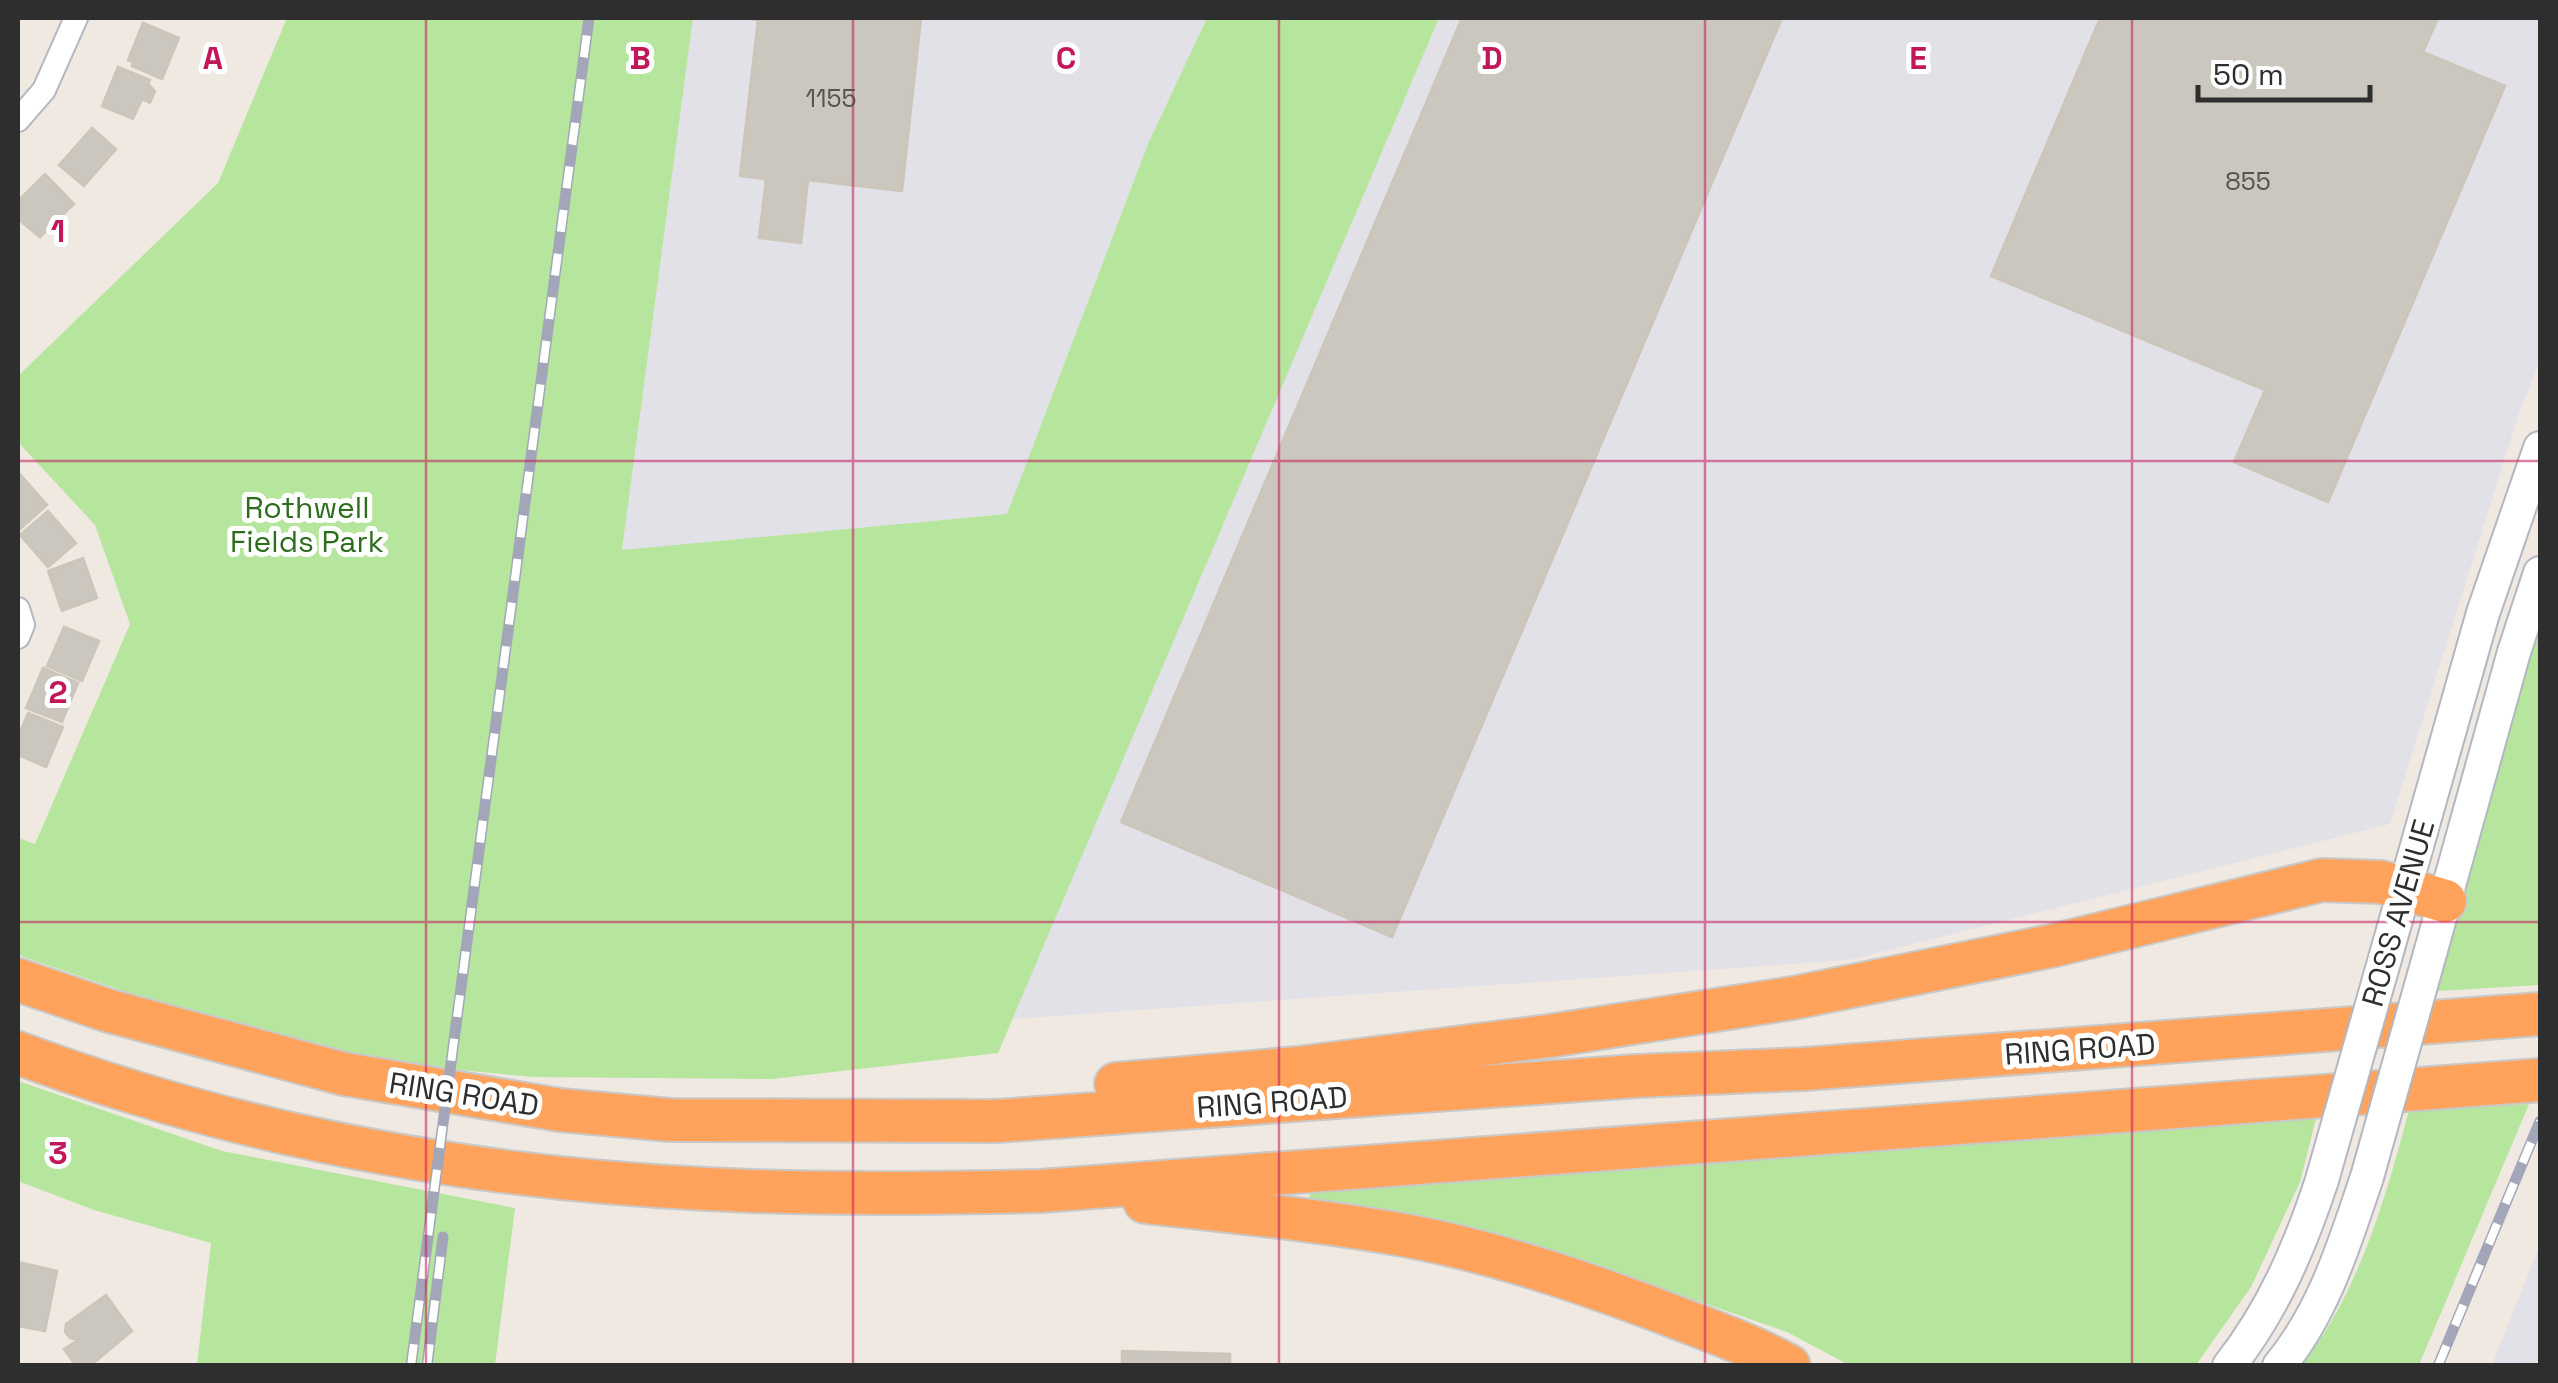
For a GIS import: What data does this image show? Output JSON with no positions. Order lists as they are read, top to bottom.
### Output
{
  "streets": {
    "highway": ["RING ROAD"],
    "main road": ["ROSS AVENUE"]
  },
  "parks": ["Rothwell Fields Park"],
  "house_numbers": ["1155", "855"],
  "scale_bar": "50 m",
  "grid": {
    "columns": [
      "A",
      "B",
      "C",
      "D",
      "E"
    ],
    "rows": ["1", "2", "3"]
  }
}
